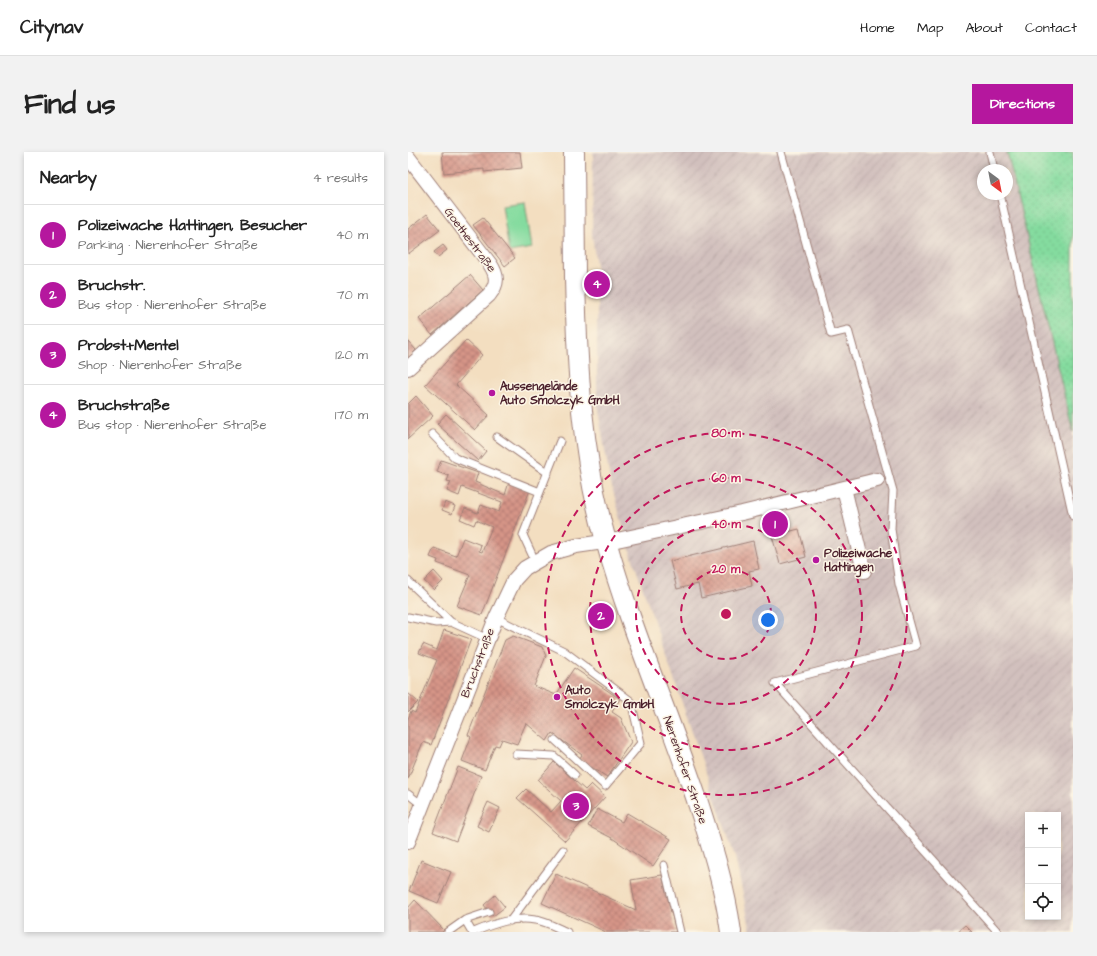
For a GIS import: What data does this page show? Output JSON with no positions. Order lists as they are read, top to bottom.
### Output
{
  "streets": {
    "main road": ["Nierenhofer Straße"],
    "street": ["Goethestraße", "Bruchstraße"]
  },
  "crossings": [
    ["Bruchstraße", "Nierenhofer Straße"]
  ],
  "places": ["Aussengelände Auto Smolczyk GmbH", "Polizeiwache Hattingen", "Auto Smolczyk GmbH"],
  "north": "bottom right",
  "page": {
    "header": "Citynav",
    "nav": [
      "Home",
      "Map",
      "About",
      "Contact"
    ],
    "buttons": "Directions",
    "title": "Find us",
    "heading": ["Nearby", "4 results"],
    "list": [
      {
        "mark": "1",
        "name": "Polizeiwache Hattingen, Besucher",
        "note": "Parking · Nierenhofer Straße",
        "value": "40 m"
      },
      {
        "mark": "2",
        "name": "Bruchstr.",
        "note": "Bus stop · Nierenhofer Straße",
        "value": "70 m"
      },
      {
        "mark": "3",
        "name": "Probst+Mentel",
        "note": "Shop · Nierenhofer Straße",
        "value": "120 m"
      },
      {
        "mark": "4",
        "name": "Bruchstraße",
        "note": "Bus stop · Nierenhofer Straße",
        "value": "170 m"
      }
    ],
    "pins": [
      "4",
      "1",
      "2",
      "3"
    ],
    "map_buttons": ["+", "−"]
  },
  "rings": [
    "80 m",
    "60 m",
    "40 m",
    "20 m"
  ]
}
